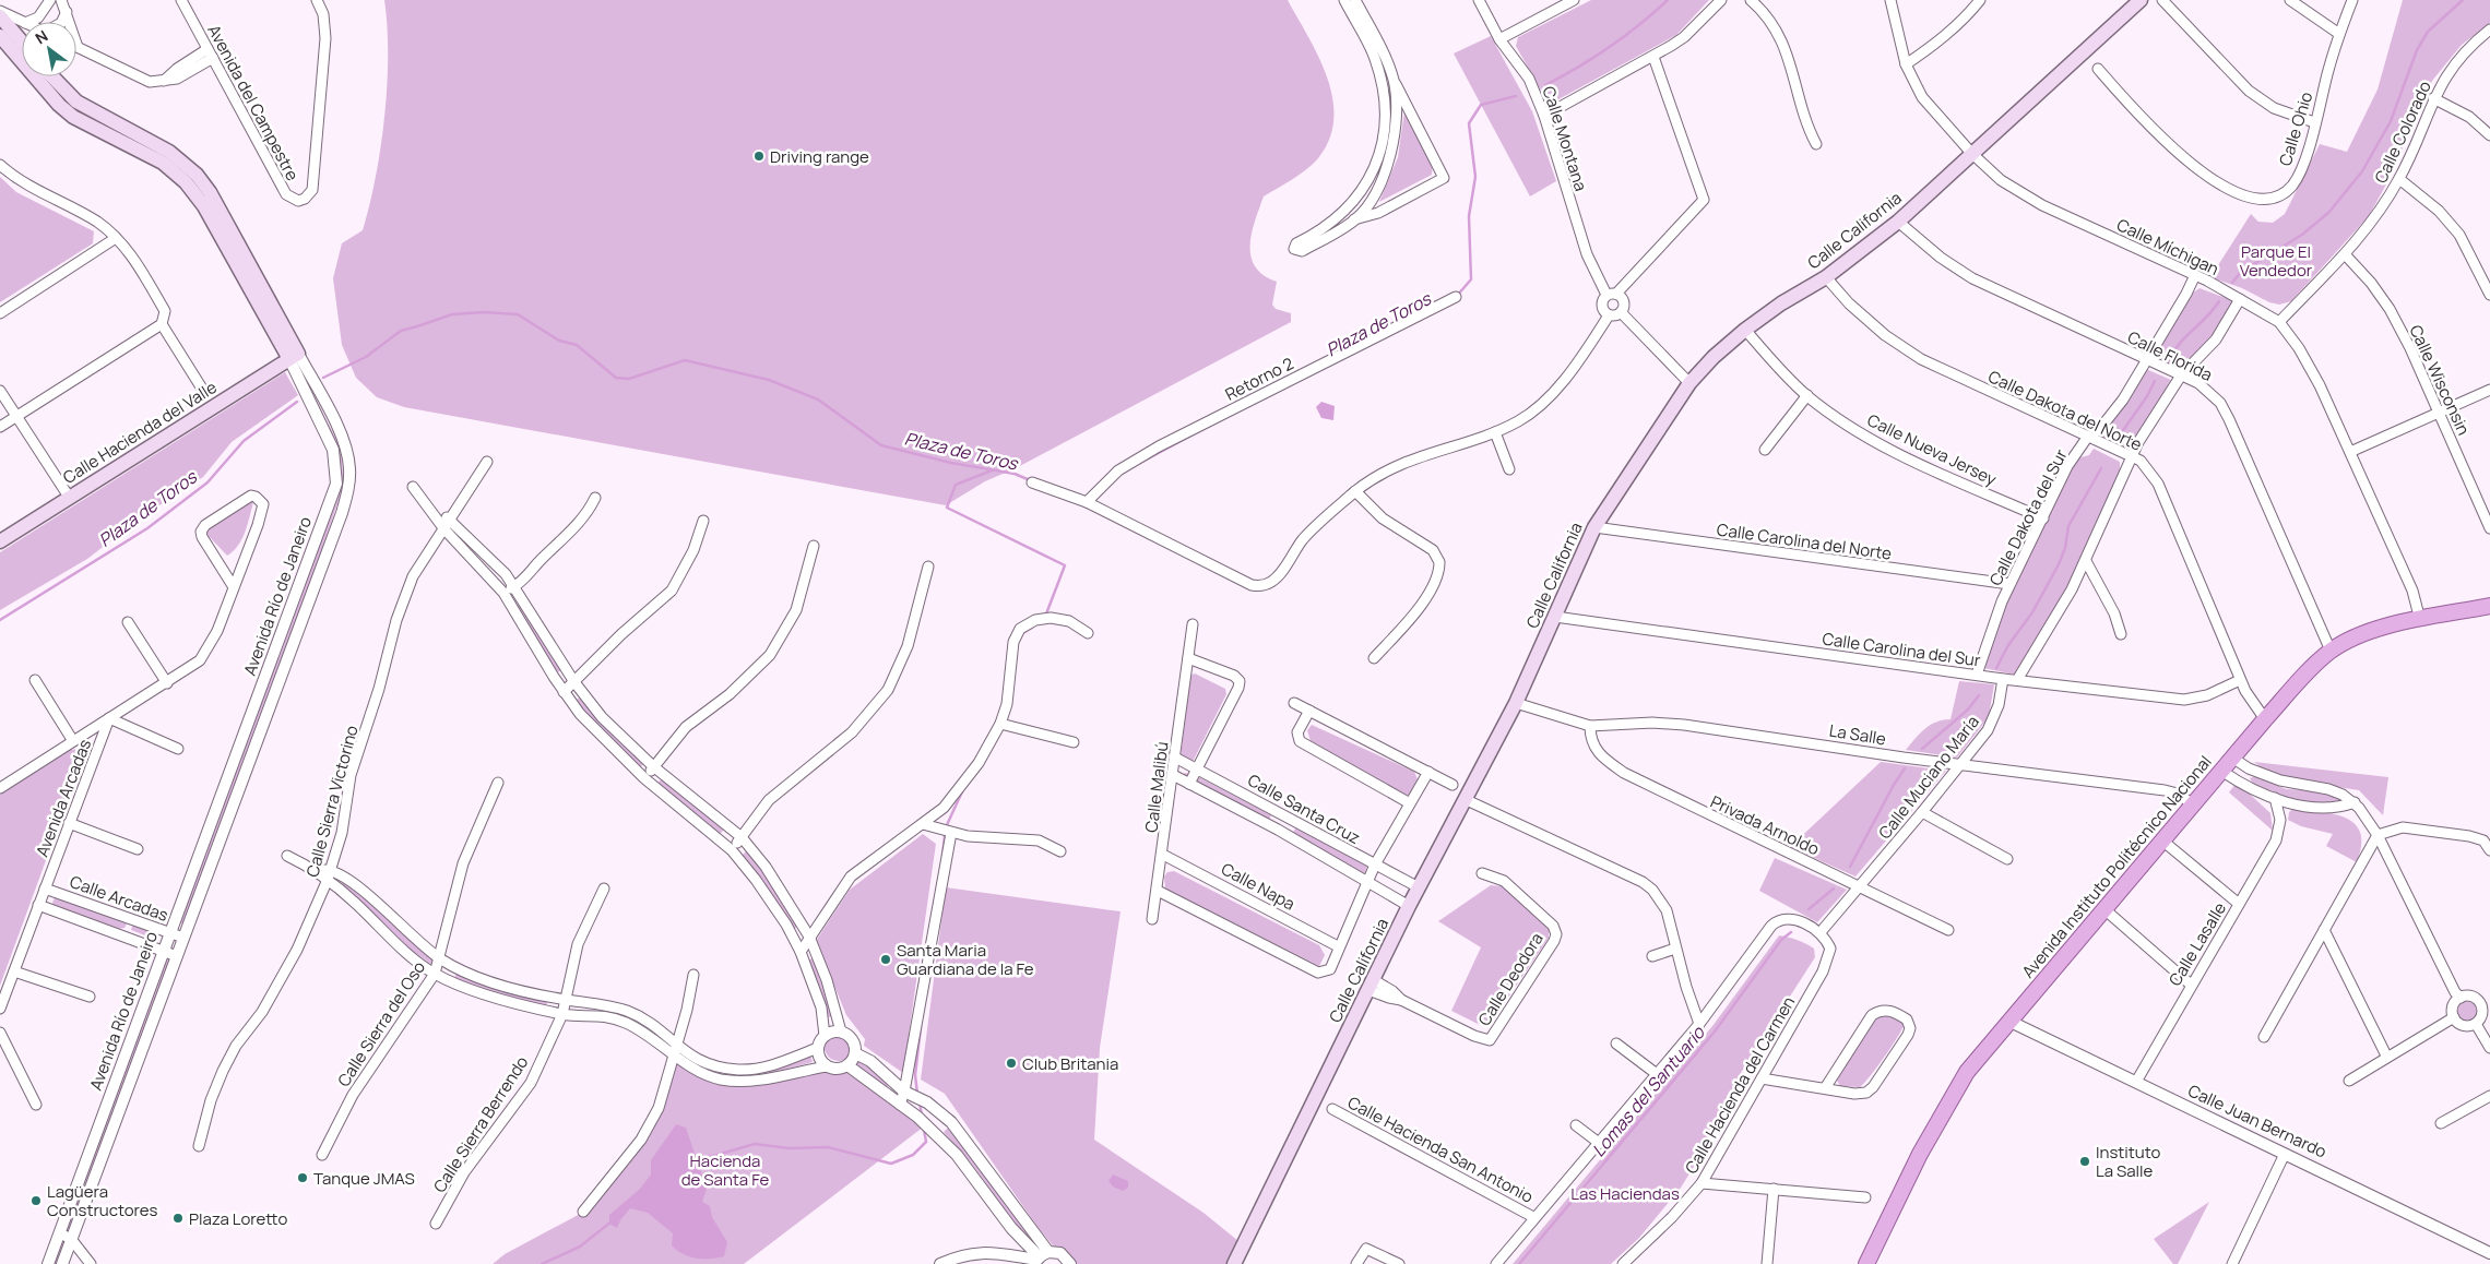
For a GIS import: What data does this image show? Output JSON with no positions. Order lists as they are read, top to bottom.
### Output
{
  "streets": {
    "main road": [
      "Calle California",
      "Calle Hacienda del Valle",
      "Avenida Río de Janeiro",
      "Avenida Instituto Politécnico Nacional"
    ],
    "street": [
      "Avenida del Campestre",
      "Calle Ohio",
      "Calle Colorado",
      "Calle Montana",
      "Calle Míchigan",
      "Calle Florida",
      "Retorno 2",
      "Calle Wisconsin",
      "Calle Dakota del Norte",
      "Calle Nueva Jersey",
      "Calle Dakota del Sur",
      "Calle Carolina del Norte",
      "Calle Carolina del Sur",
      "La Salle",
      "Calle Muciano María",
      "Calle Malibú",
      "Avenida Arcadas",
      "Calle Sierra Victorino",
      "Calle Santa Cruz",
      "Privada Arnoldo",
      "Calle Napa",
      "Calle Arcadas",
      "Calle Lasalle",
      "Calle Deodora",
      "Calle Sierra del Oso",
      "Calle Hacienda del Carmen",
      "Calle Juan Bernardo",
      "Calle Sierra Berrendo",
      "Calle Hacienda San Antonio"
    ]
  },
  "crossings": [
    ["Calle Colorado", "Calle Míchigan"],
    ["Calle Colorado", "Calle Wisconsin"],
    ["Calle California", "Calle Míchigan"],
    ["Calle California", "Calle Florida"],
    ["Calle California", "Calle Dakota del Norte"],
    ["Calle California", "Calle Nueva Jersey"],
    ["Calle California", "Calle Carolina del Norte"],
    ["Calle California", "Calle Carolina del Sur"],
    ["Calle California", "La Salle"],
    ["Calle California", "Calle Santa Cruz"],
    ["Calle California", "Calle Deodora"],
    ["Calle Míchigan", "Calle Dakota del Sur"],
    ["Calle Míchigan", "Avenida Instituto Politécnico Nacional"],
    ["Calle Florida", "Calle Dakota del Sur"],
    ["Calle Florida", "Avenida Instituto Politécnico Nacional"],
    ["Calle Dakota del Norte", "Calle Dakota del Sur"],
    ["Calle Dakota del Norte", "Calle Carolina del Sur"],
    ["Calle Dakota del Norte", "Avenida Instituto Politécnico Nacional"],
    ["Calle Hacienda del Valle", "Avenida Río de Janeiro"],
    ["Calle Nueva Jersey", "Calle Dakota del Sur"],
    ["Calle Dakota del Sur", "Calle Carolina del Norte"],
    ["Calle Dakota del Sur", "Calle Carolina del Sur"],
    ["Avenida Río de Janeiro", "Calle Arcadas"],
    ["Calle Carolina del Sur", "Calle Muciano María"],
    ["La Salle", "Calle Muciano María"],
    ["La Salle", "Privada Arnoldo"],
    ["La Salle", "Avenida Instituto Politécnico Nacional"],
    ["Calle Muciano María", "Privada Arnoldo"],
    ["Calle Muciano María", "Calle Hacienda del Carmen"],
    ["Calle Malibú", "Calle Santa Cruz"],
    ["Calle Malibú", "Calle Napa"],
    ["Avenida Arcadas", "Calle Arcadas"],
    ["Avenida Instituto Politécnico Nacional", "Calle Juan Bernardo"],
    ["Calle Lasalle", "Calle Juan Bernardo"]
  ],
  "water": ["Plaza de Toros", "Lomas del Santuario"],
  "parks": ["Parque El Vendedor", "Hacienda de Santa Fe", "Las Haciendas"],
  "places": [
    "Driving range",
    "Santa Maria Guardiana de la Fe",
    "Club Britania",
    "Instituto La Salle",
    "Tanque JMAS",
    "Lagüera Constructores",
    "Plaza Loretto"
  ],
  "north": "top left"
}
